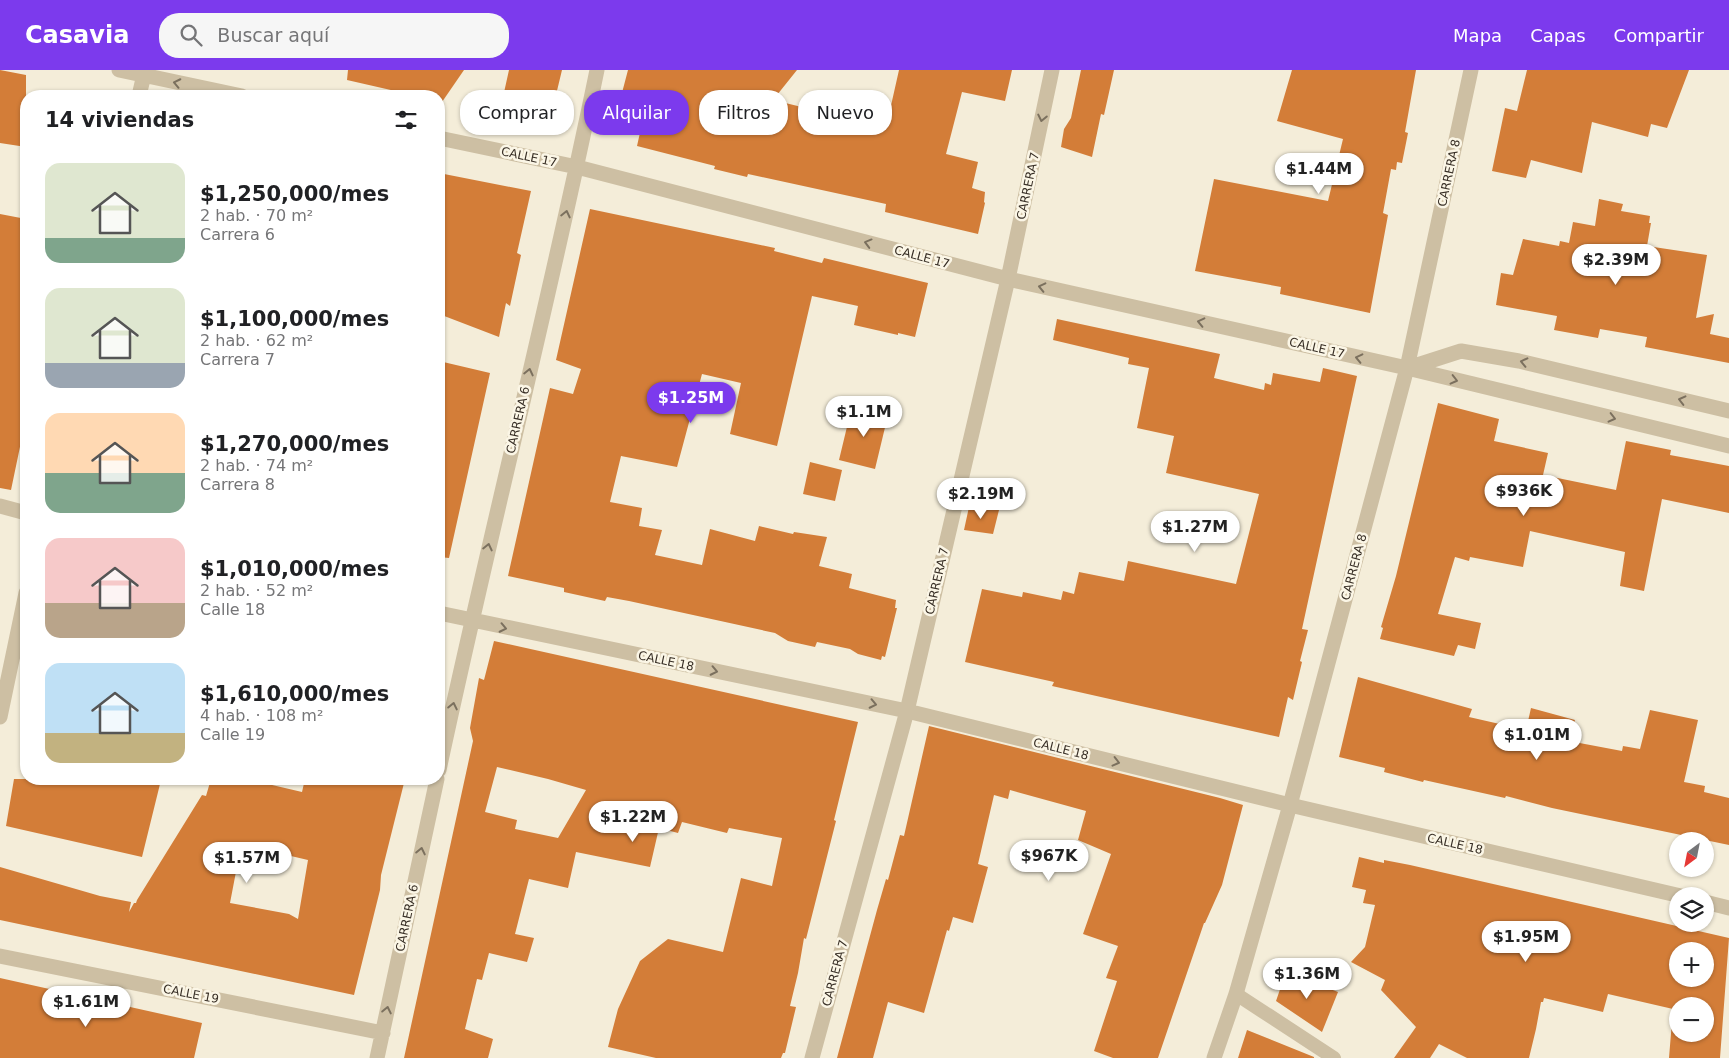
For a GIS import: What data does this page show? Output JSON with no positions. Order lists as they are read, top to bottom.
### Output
{
  "streets": {
    "street": [
      "CALLE 17",
      "CARRERA 8",
      "CARRERA 7",
      "CARRERA 6",
      "CALLE 18",
      "CALLE 19"
    ]
  },
  "crossings": [
    ["CALLE 17", "CARRERA 8"],
    ["CALLE 17", "CARRERA 7"],
    ["CALLE 17", "CARRERA 6"],
    ["CARRERA 8", "CALLE 18"],
    ["CARRERA 7", "CALLE 18"],
    ["CARRERA 6", "CALLE 18"],
    ["CARRERA 6", "CALLE 19"]
  ],
  "one_way": ["CARRERA 6", "CALLE 18"],
  "north": "bottom left",
  "page": {
    "header": "Casavia",
    "search": "Buscar aquí",
    "nav": ["Mapa", "Capas", "Compartir"],
    "chip": [
      "Comprar",
      "Alquilar",
      "Filtros",
      "Nuevo"
    ],
    "heading": "14 viviendas",
    "list": [
      {
        "name": "$1,250,000/mes",
        "note": "2 hab. · 70 m² · Carrera 6"
      },
      {
        "name": "$1,100,000/mes",
        "note": "2 hab. · 62 m² · Carrera 7"
      },
      {
        "name": "$1,270,000/mes",
        "note": "2 hab. · 74 m² · Carrera 8"
      },
      {
        "name": "$1,010,000/mes",
        "note": "2 hab. · 52 m² · Calle 18"
      },
      {
        "name": "$1,610,000/mes",
        "note": "4 hab. · 108 m² · Calle 19"
      }
    ],
    "price": [
      "$1.44M",
      "$2.39M",
      "$1.25M",
      "$1.1M",
      "$936K",
      "$2.19M",
      "$1.27M",
      "$1.01M",
      "$1.22M",
      "$967K",
      "$1.57M",
      "$1.95M",
      "$1.36M",
      "$1.61M"
    ],
    "map_buttons": ["+", "−"]
  }
}
